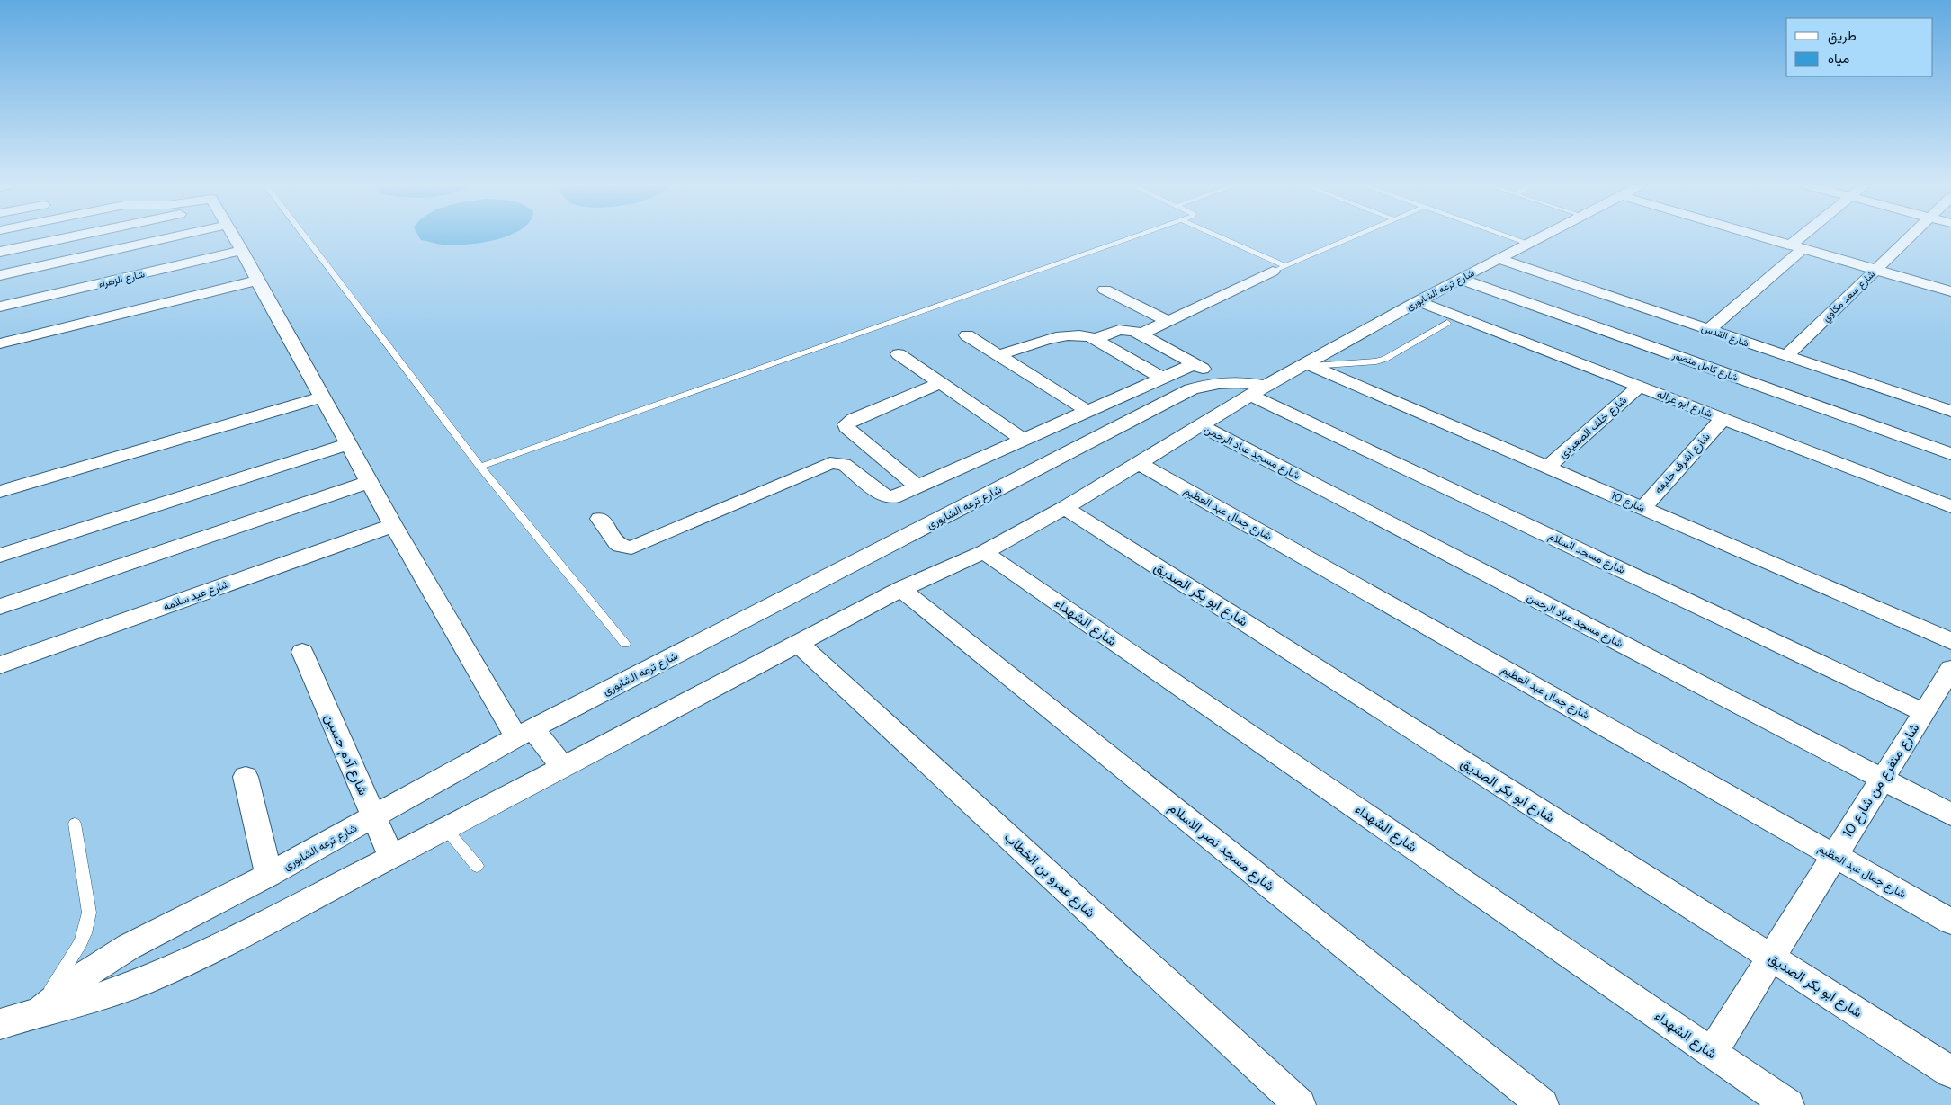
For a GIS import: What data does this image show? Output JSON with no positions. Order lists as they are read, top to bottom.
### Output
{
  "streets": {
    "street": [
      "شارع الزهراء",
      "شارع ترعه الشابورى",
      "شارع سعد مكاوي",
      "شارع القدس",
      "شارع كامل منصور",
      "شارع ابو غزاله",
      "شارع خلف الصعيدى",
      "شارع مسجد عباد الرحمن",
      "شارع اشرف خليفه",
      "شارع 10",
      "شارع جمال عبد العظيم",
      "شارع مسجد السلام",
      "شارع ابو بكر الصديق",
      "شارع عيد سلامه",
      "شارع الشهداء",
      "شارع آدم حسين",
      "شارع متفرع من شارع 10",
      "شارع مسجد نصر الاسلام",
      "شارع عمرو بن الخطاب"
    ]
  },
  "crossings": [
    ["شارع ترعه الشابورى", "شارع القدس"],
    ["شارع ترعه الشابورى", "شارع كامل منصور"],
    ["شارع ترعه الشابورى", "شارع ابو غزاله"],
    ["شارع ترعه الشابورى", "شارع مسجد عباد الرحمن"],
    ["شارع ترعه الشابورى", "شارع 10"],
    ["شارع ترعه الشابورى", "شارع جمال عبد العظيم"],
    ["شارع ترعه الشابورى", "شارع مسجد السلام"],
    ["شارع ترعه الشابورى", "شارع ابو بكر الصديق"],
    ["شارع ترعه الشابورى", "شارع الشهداء"],
    ["شارع ترعه الشابورى", "شارع آدم حسين"],
    ["شارع ترعه الشابورى", "شارع مسجد نصر الاسلام"],
    ["شارع ترعه الشابورى", "شارع عمرو بن الخطاب"],
    ["شارع سعد مكاوي", "شارع القدس"],
    ["شارع ابو غزاله", "شارع خلف الصعيدى"],
    ["شارع ابو غزاله", "شارع اشرف خليفه"],
    ["شارع خلف الصعيدى", "شارع 10"],
    ["شارع مسجد عباد الرحمن", "شارع متفرع من شارع 10"],
    ["شارع اشرف خليفه", "شارع 10"],
    ["شارع جمال عبد العظيم", "شارع متفرع من شارع 10"],
    ["شارع مسجد السلام", "شارع متفرع من شارع 10"],
    ["شارع ابو بكر الصديق", "شارع متفرع من شارع 10"],
    ["شارع الشهداء", "شارع متفرع من شارع 10"]
  ],
  "legend": ["طريق", "مياه"]
}
